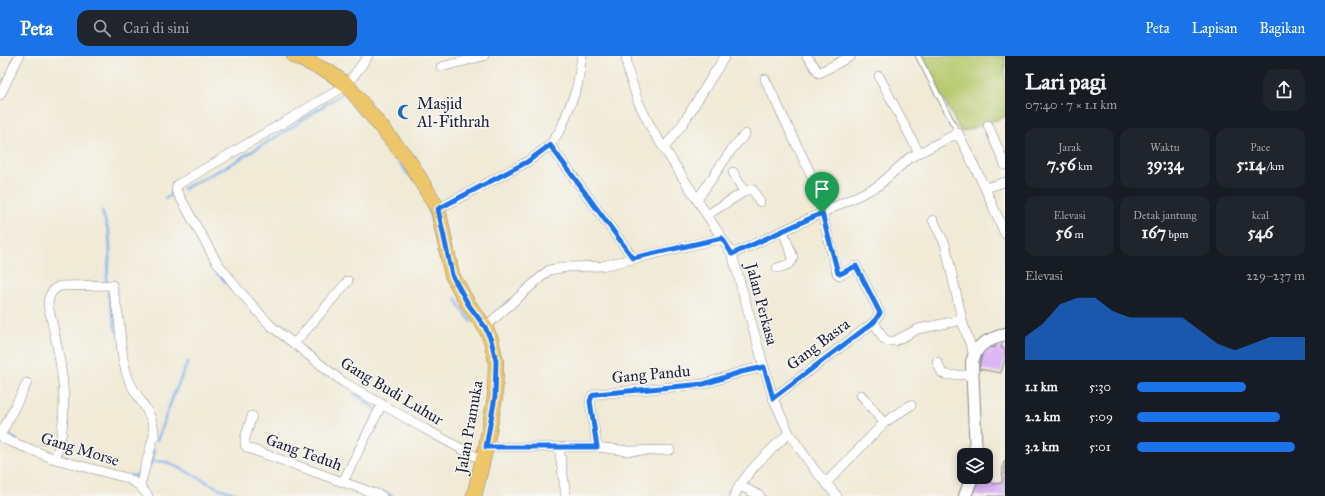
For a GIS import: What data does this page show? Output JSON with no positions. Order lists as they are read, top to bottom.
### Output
{
  "streets": {
    "main road": ["Jalan Pramuka"],
    "street": [
      "Jalan Perkasa",
      "Gang Basra",
      "Gang Pandu",
      "Gang Budi Luhur",
      "Gang Morse",
      "Gang Teduh"
    ]
  },
  "crossings": [
    ["Jalan Perkasa", "Gang Basra"],
    ["Jalan Perkasa", "Gang Pandu"],
    ["Gang Budi Luhur", "Jalan Pramuka"]
  ],
  "places": {
    "mosque": ["Masjid Al-Fithrah"]
  },
  "page": {
    "header": "Peta",
    "search": "Cari di sini",
    "nav": ["Peta", "Lapisan", "Bagikan"],
    "heading": ["Lari pagi", "07:40 · 7 × 1.1 km"],
    "stats": [
      ["Jarak", "7.56 km"],
      ["Waktu", "39:34"],
      ["Pace", "5:14 /km"],
      ["Elevasi", "56 m"],
      ["Detak jantung", "167 bpm"],
      ["kcal", "546"]
    ],
    "chart": ["Elevasi", "229–237 m"],
    "list": [
      {
        "name": "1.1 km",
        "note": "5:30"
      },
      {
        "name": "2.2 km",
        "note": "5:09"
      },
      {
        "name": "3.2 km",
        "note": "5:01"
      }
    ]
  }
}
